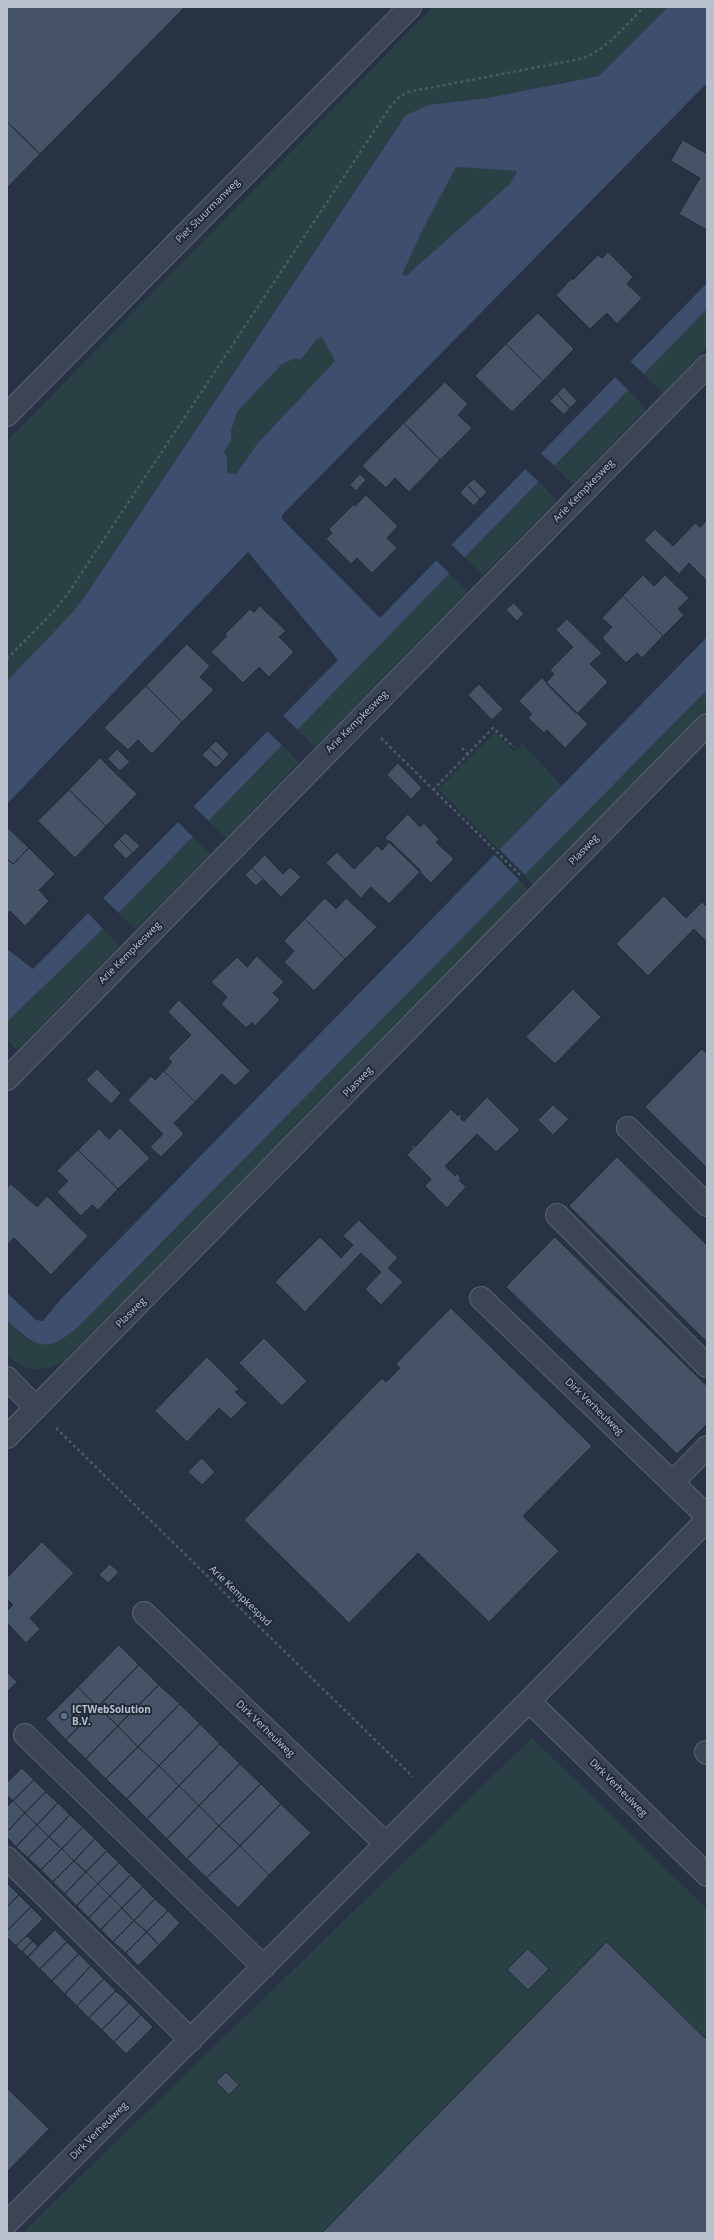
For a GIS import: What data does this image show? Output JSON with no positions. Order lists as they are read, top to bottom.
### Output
{
  "streets": {
    "street": [
      "Piet Stuurmanweg",
      "Arie Kempkesweg",
      "Plasweg",
      "Dirk Verheulweg"
    ],
    "path": ["Arie Kempkespad"]
  },
  "crossings": [
    ["Plasweg", "Arie Kempkespad"],
    ["Dirk Verheulweg", "Arie Kempkespad"]
  ],
  "places": ["ICTWebSolution B.V."]
}
